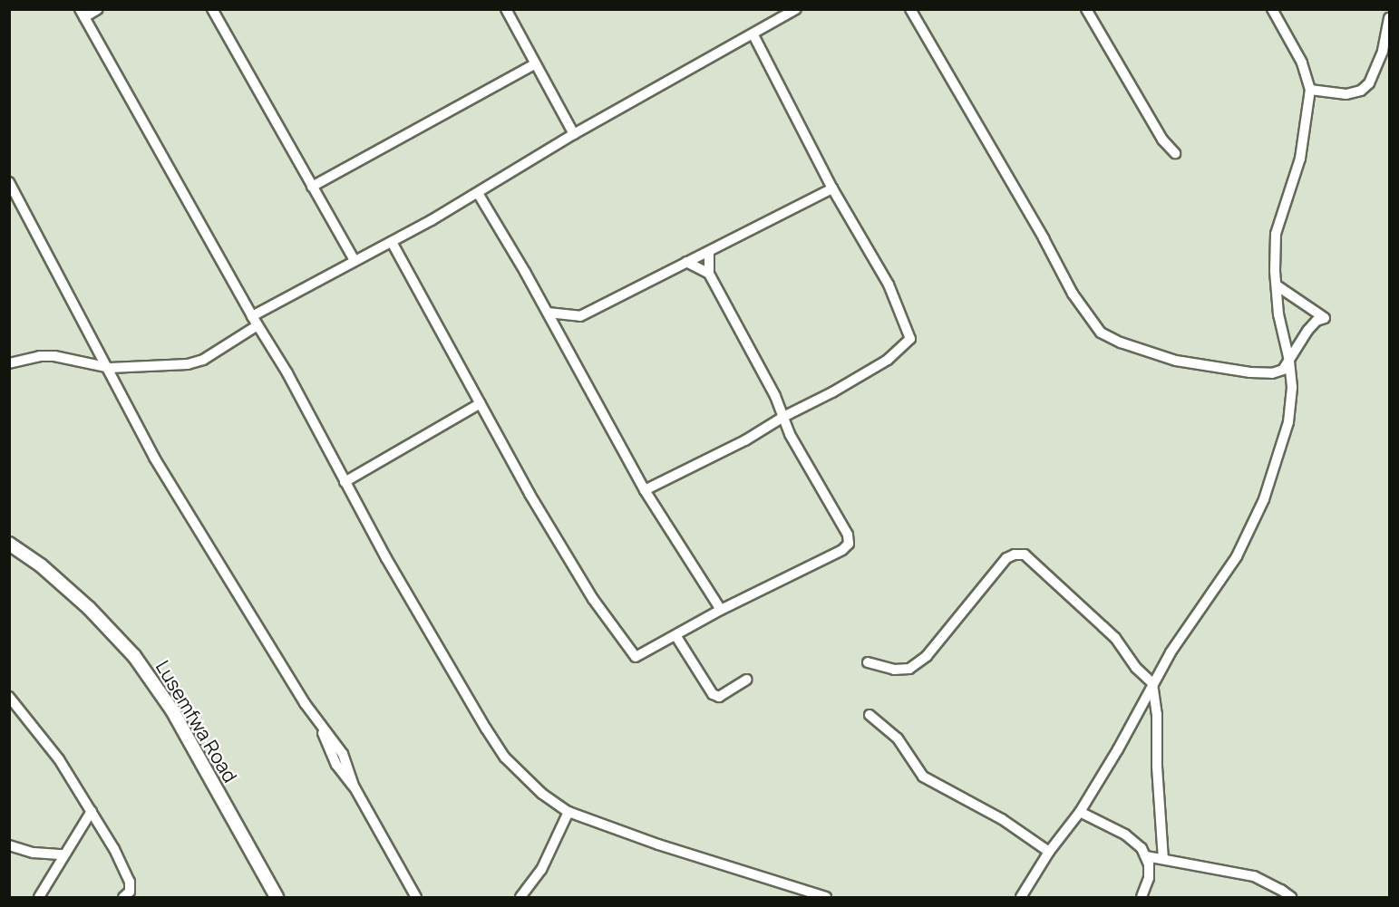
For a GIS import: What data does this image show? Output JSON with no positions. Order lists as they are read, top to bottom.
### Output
{
  "streets": {
    "street": ["Lusemfwa Road"]
  }
}
